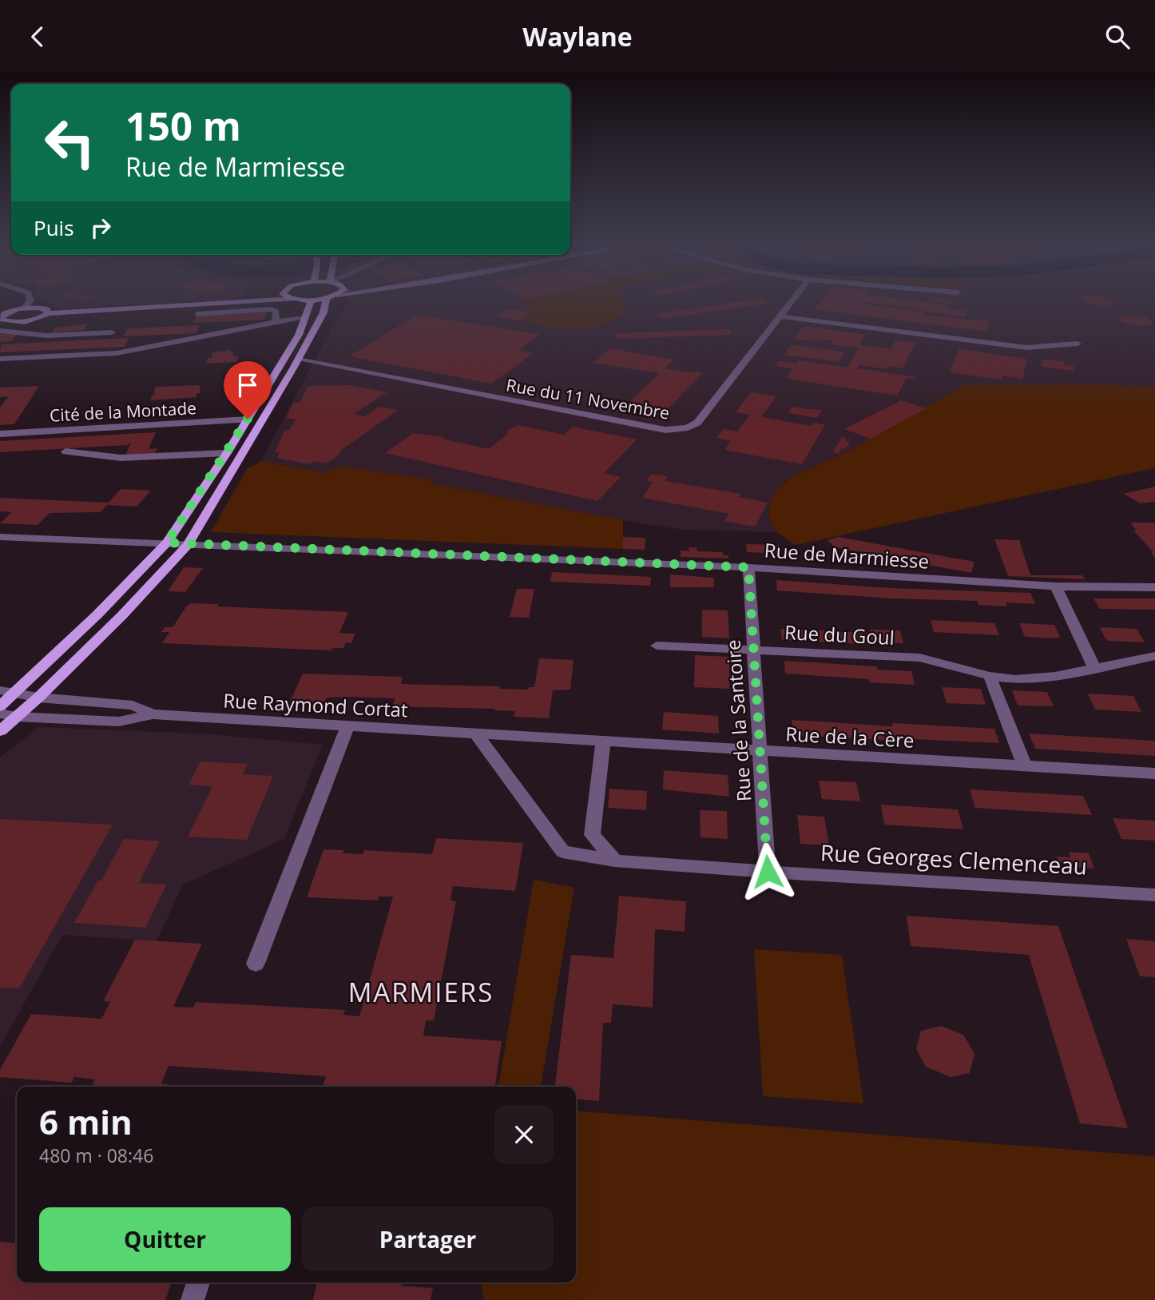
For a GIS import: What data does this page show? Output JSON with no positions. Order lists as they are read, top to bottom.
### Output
{
  "streets": {
    "street": [
      "Rue du 11 Novembre",
      "Cité de la Montade",
      "Rue de Marmiesse",
      "Rue du Goul",
      "Rue Raymond Cortat",
      "Rue de la Santoire",
      "Rue de la Cère",
      "Rue Georges Clemenceau"
    ]
  },
  "crossings": [
    ["Rue de Marmiesse", "Rue de la Santoire"],
    ["Rue du Goul", "Rue de la Santoire"],
    ["Rue Raymond Cortat", "Rue de la Cère"],
    ["Rue Raymond Cortat", "Rue Georges Clemenceau"],
    ["Rue de la Santoire", "Rue de la Cère"],
    ["Rue de la Santoire", "Rue Georges Clemenceau"],
    ["Rue de la Cère", "Rue Georges Clemenceau"]
  ],
  "districts": ["MARMIERS"],
  "page": {
    "header": "Waylane",
    "turn": ["150 m", "Rue de Marmiesse"],
    "then": "Puis",
    "heading": ["6 min", "480 m · 08:46"],
    "buttons": ["Quitter", "Partager"]
  }
}
